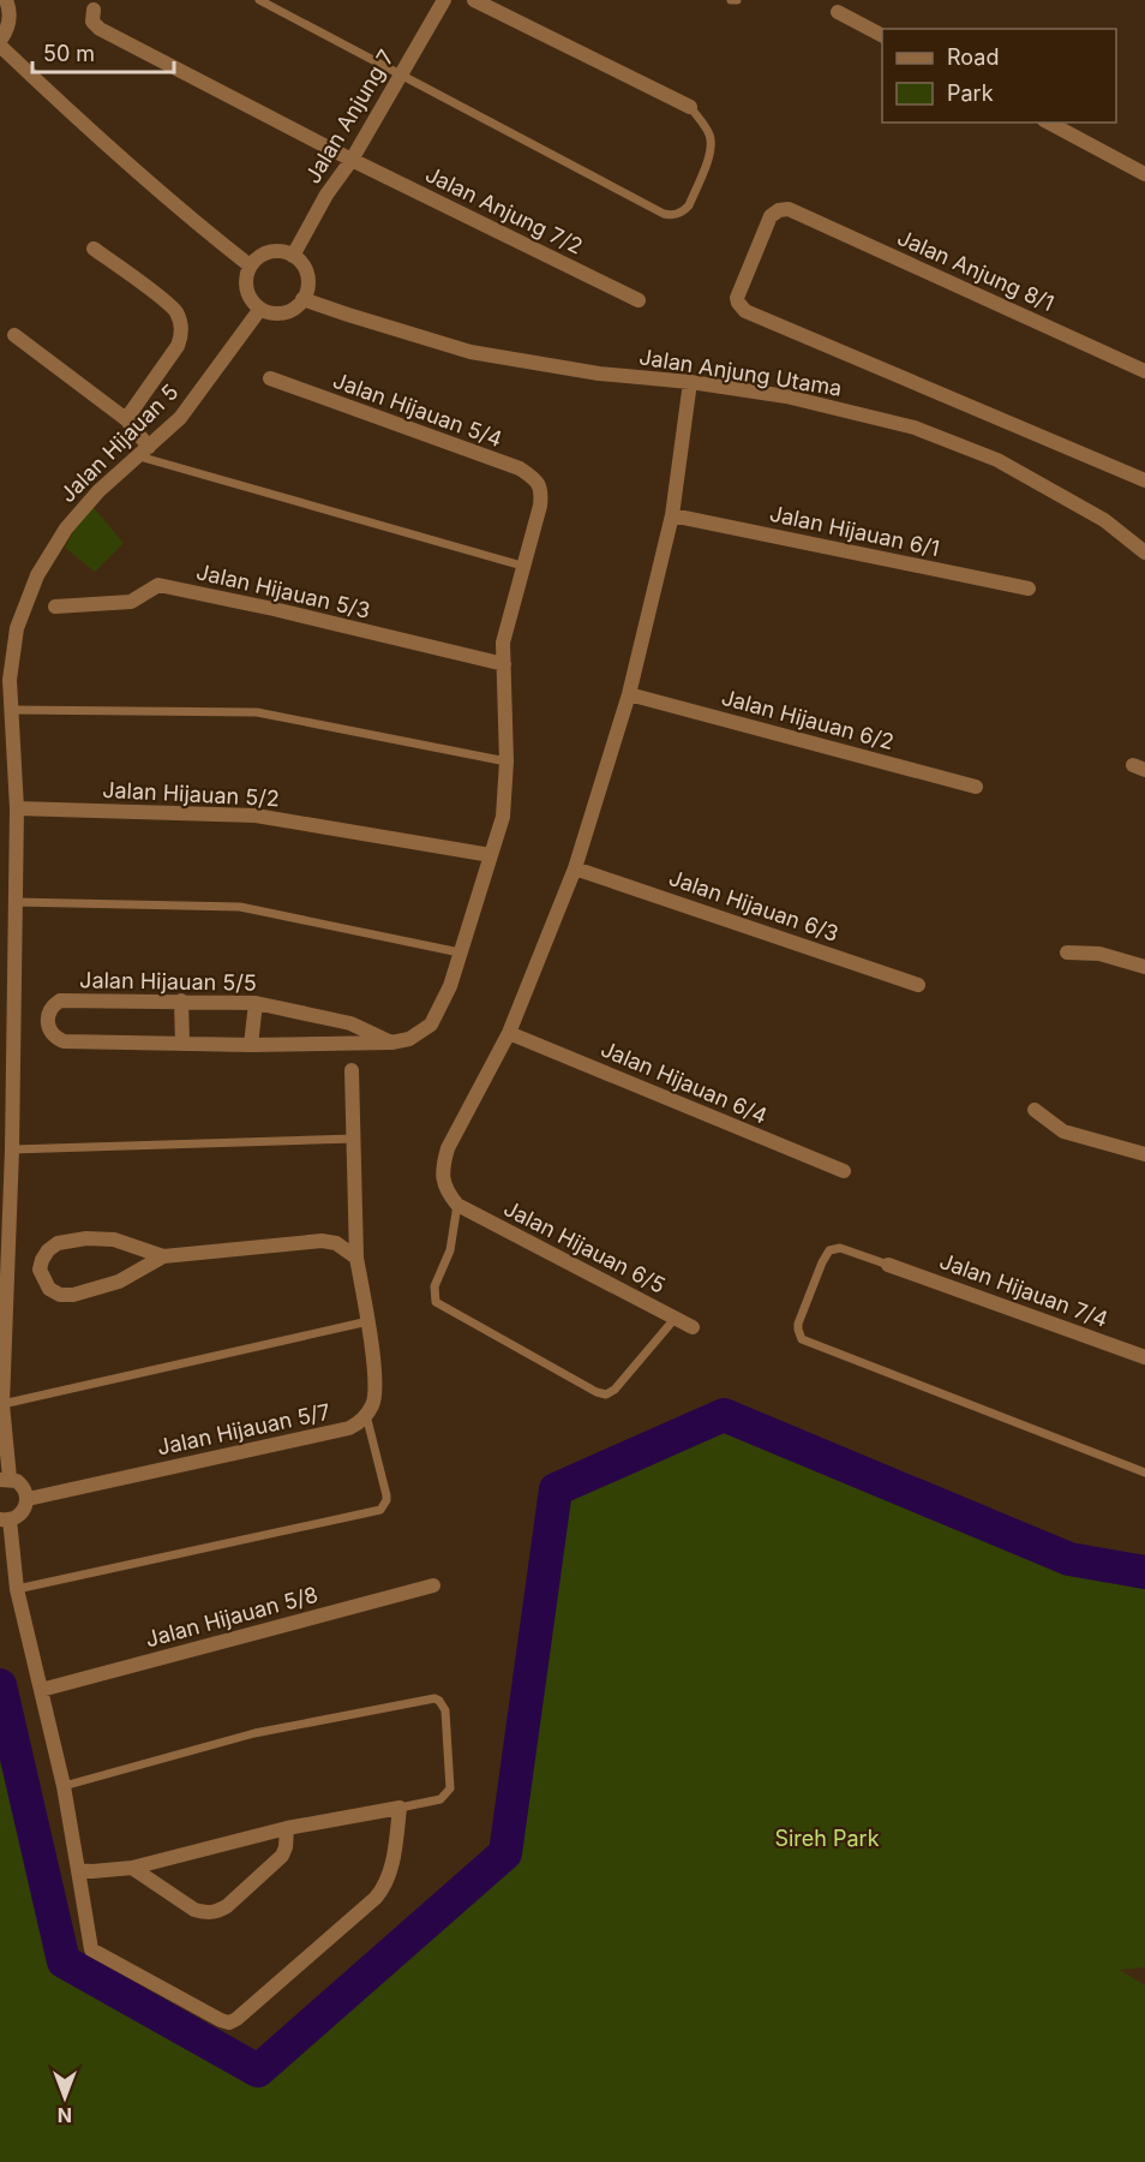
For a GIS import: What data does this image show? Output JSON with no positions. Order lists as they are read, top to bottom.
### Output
{
  "streets": {
    "street": [
      "Jalan Anjung 7",
      "Jalan Anjung 7/2",
      "Jalan Anjung 8/1",
      "Jalan Anjung Utama",
      "Jalan Hijauan 5/4",
      "Jalan Hijauan 5",
      "Jalan Hijauan 6/1",
      "Jalan Hijauan 5/3",
      "Jalan Hijauan 6/2",
      "Jalan Hijauan 5/2",
      "Jalan Hijauan 6/3",
      "Jalan Hijauan 5/5",
      "Jalan Hijauan 6/4",
      "Jalan Hijauan 6/5",
      "Jalan Hijauan 7/4",
      "Jalan Hijauan 5/7",
      "Jalan Hijauan 5/8"
    ]
  },
  "crossings": [
    ["Jalan Anjung 7", "Jalan Anjung 7/2"],
    ["Jalan Anjung 7", "Jalan Anjung Utama"],
    ["Jalan Anjung 7", "Jalan Hijauan 5"],
    ["Jalan Anjung Utama", "Jalan Hijauan 5"],
    ["Jalan Hijauan 5/4", "Jalan Hijauan 5/5"],
    ["Jalan Hijauan 5", "Jalan Hijauan 5/2"],
    ["Jalan Hijauan 5/3", "Jalan Hijauan 5/5"],
    ["Jalan Hijauan 5/2", "Jalan Hijauan 5/5"]
  ],
  "parks": ["Sireh Park"],
  "legend": ["Road", "Park"],
  "scale_bar": "50 m",
  "north": "bottom"
}
